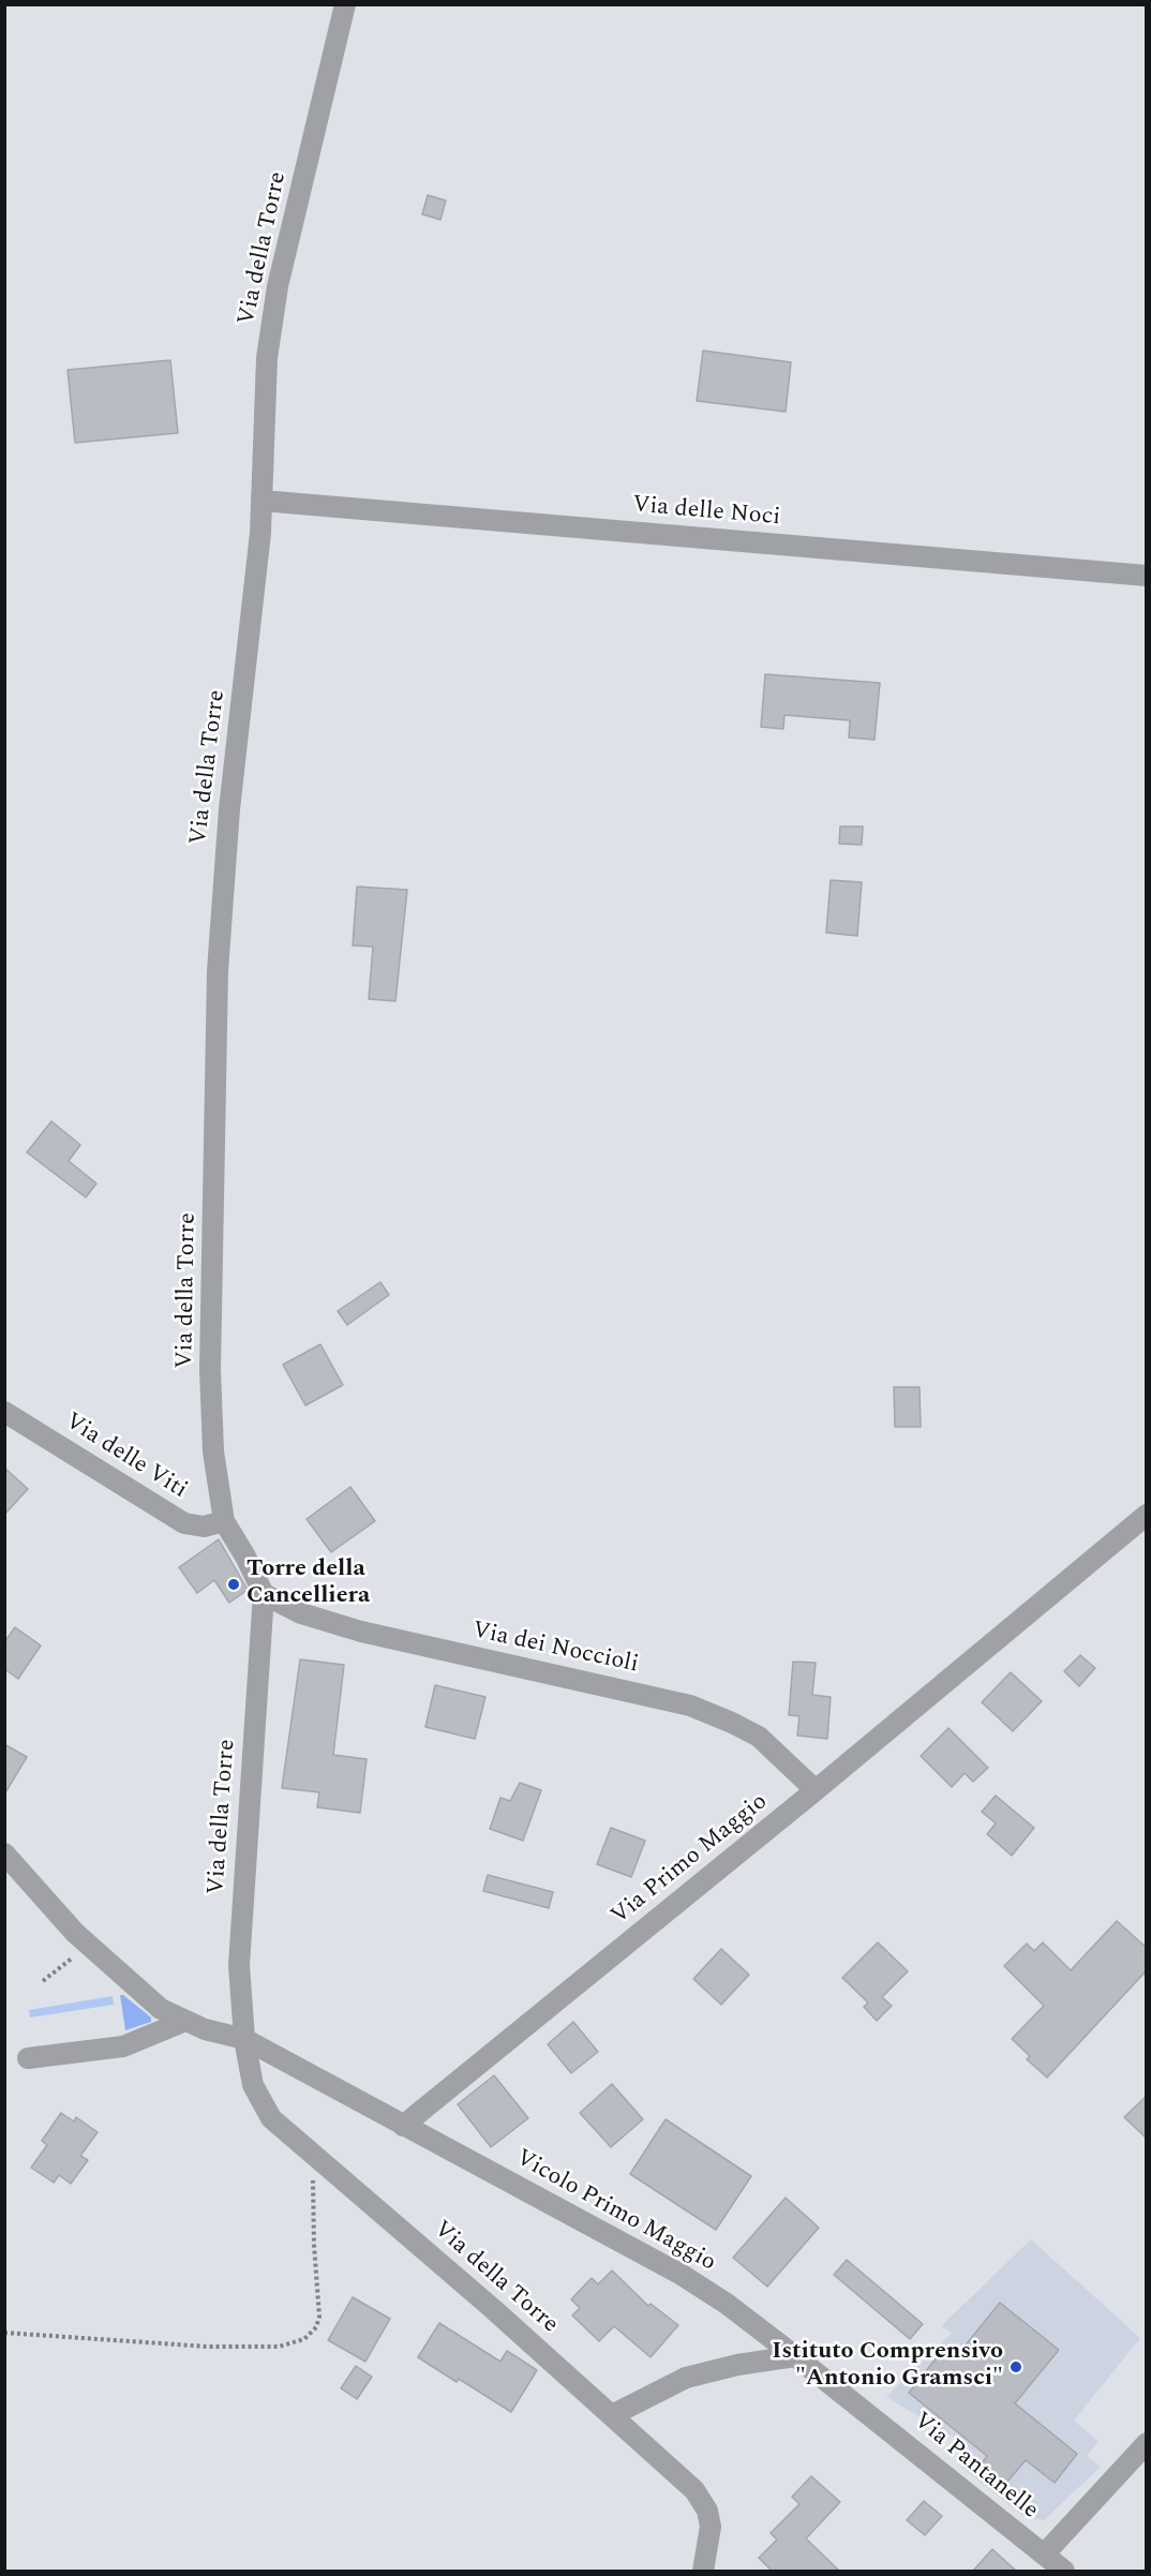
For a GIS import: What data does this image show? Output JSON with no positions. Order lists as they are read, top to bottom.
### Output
{
  "streets": {
    "street": [
      "Via della Torre",
      "Via delle Noci",
      "Via delle Viti",
      "Via dei Noccioli",
      "Via Primo Maggio",
      "Vicolo Primo Maggio",
      "Via Pantanelle"
    ]
  },
  "crossings": [
    ["Via della Torre", "Via delle Noci"],
    ["Via della Torre", "Via delle Viti"],
    ["Via della Torre", "Via dei Noccioli"],
    ["Via dei Noccioli", "Via Primo Maggio"],
    ["Via Primo Maggio", "Vicolo Primo Maggio"],
    ["Vicolo Primo Maggio", "Via Pantanelle"]
  ],
  "places": ["Torre della Cancelliera", "Istituto Comprensivo \"Antonio Gramsci\""]
}
